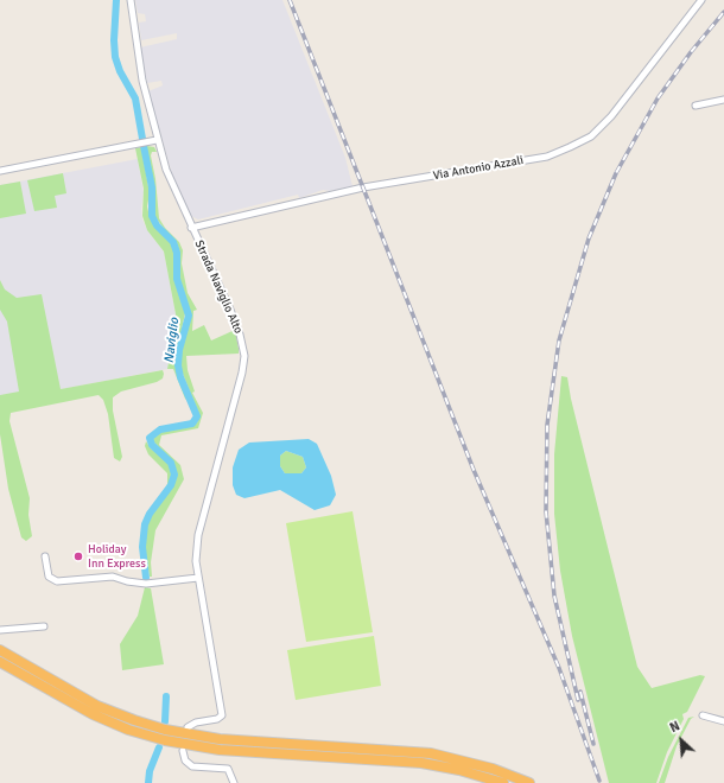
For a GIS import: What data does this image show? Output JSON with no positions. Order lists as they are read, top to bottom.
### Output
{
  "streets": {
    "street": ["Via Antonio Azzali", "Strada Naviglio Alto"]
  },
  "crossings": [
    ["Via Antonio Azzali", "Strada Naviglio Alto"]
  ],
  "water": ["Naviglio"],
  "places": ["Holiday Inn Express"],
  "north": "top left"
}
